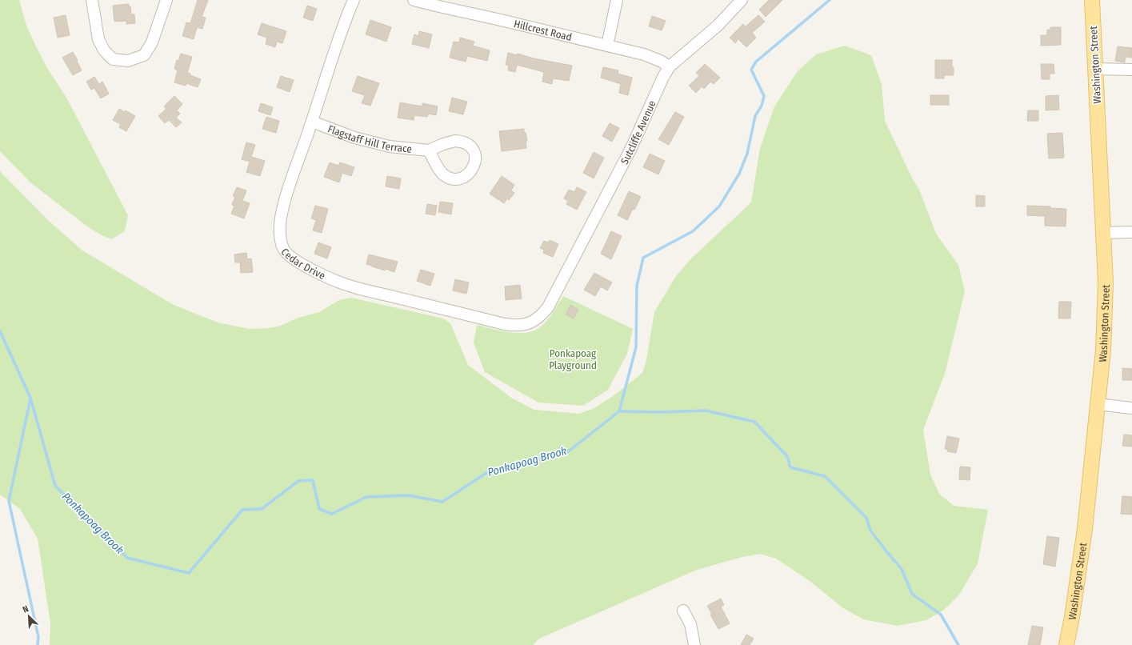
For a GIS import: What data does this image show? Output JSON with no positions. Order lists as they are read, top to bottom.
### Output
{
  "streets": {
    "main road": ["Washington Street"],
    "street": [
      "Hillcrest Road",
      "Sutcliffe Avenue",
      "Flagstaff Hill Terrace",
      "Cedar Drive"
    ]
  },
  "crossings": [
    ["Hillcrest Road", "Sutcliffe Avenue"],
    ["Sutcliffe Avenue", "Cedar Drive"],
    ["Flagstaff Hill Terrace", "Cedar Drive"]
  ],
  "water": ["Ponkapoag Brook"],
  "parks": ["Ponkapoag Playground"],
  "north": "top left"
}
